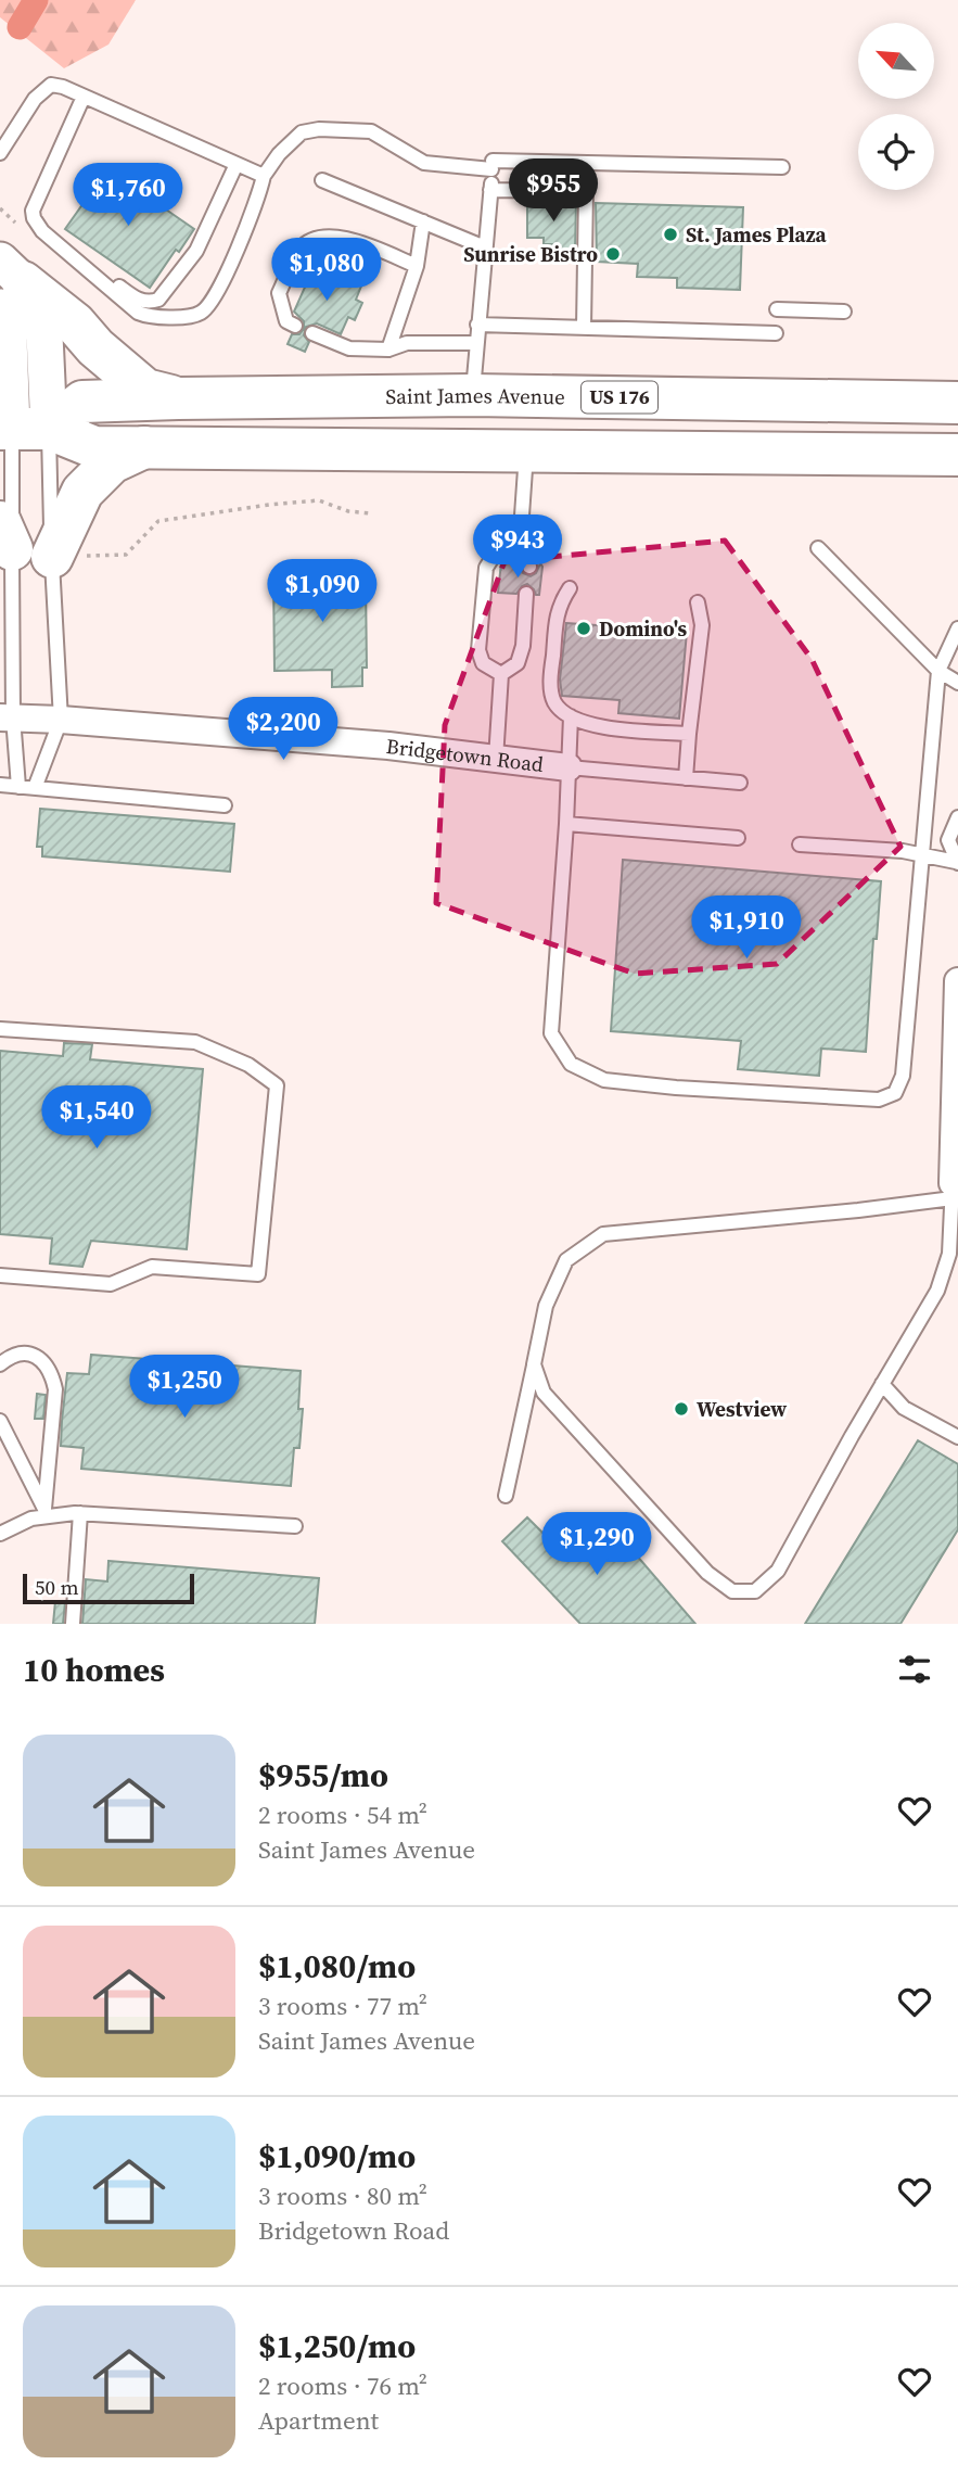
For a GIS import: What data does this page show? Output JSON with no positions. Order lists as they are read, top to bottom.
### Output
{
  "streets": {
    "main road": ["Saint James Avenue", "US 176"],
    "street": ["Bridgetown Road"]
  },
  "places": [
    "St. James Plaza",
    "Sunrise Bistro",
    "Domino's",
    "Westview"
  ],
  "scale_bar": "50 m",
  "north": "top left",
  "page": {
    "price": [
      "$955",
      "$1,760",
      "$1,080",
      "$943",
      "$1,090",
      "$2,200",
      "$1,910",
      "$1,540",
      "$1,250",
      "$1,290"
    ],
    "scale": "50 m",
    "heading": "10 homes",
    "list": [
      {
        "name": "$955/mo",
        "note": "2 rooms · 54 m² · Saint James Avenue"
      },
      {
        "name": "$1,080/mo",
        "note": "3 rooms · 77 m² · Saint James Avenue"
      },
      {
        "name": "$1,090/mo",
        "note": "3 rooms · 80 m² · Bridgetown Road"
      },
      {
        "name": "$1,250/mo",
        "note": "2 rooms · 76 m² · Apartment"
      }
    ]
  }
}
